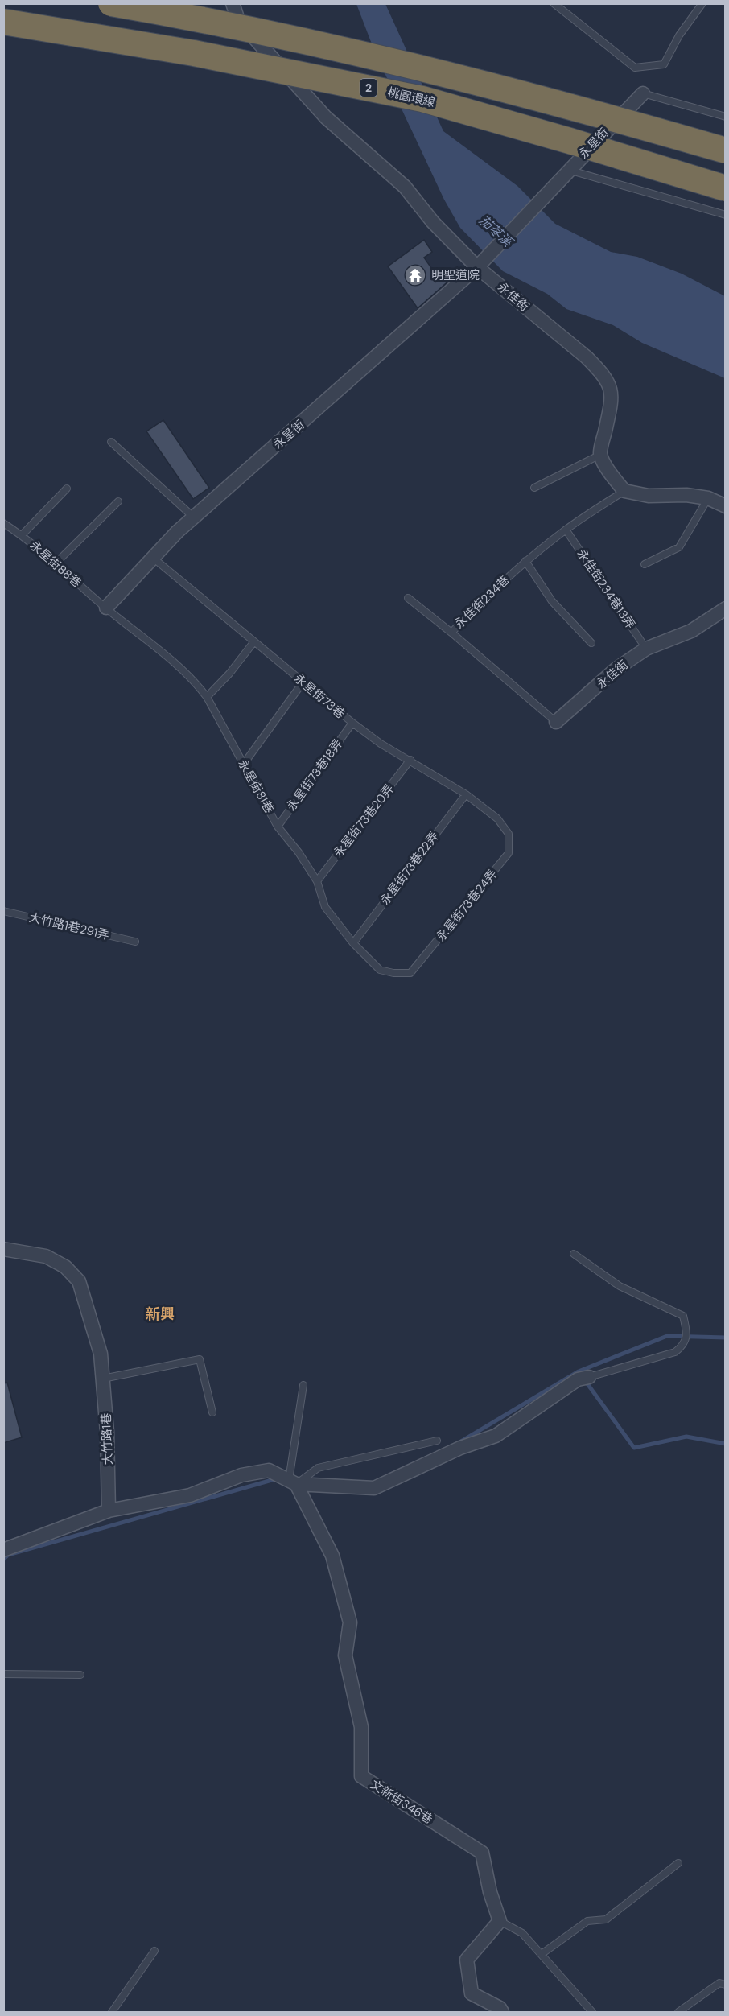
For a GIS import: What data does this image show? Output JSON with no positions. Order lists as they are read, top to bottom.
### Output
{
  "streets": {
    "highway": ["2", "桃園環線"],
    "street": [
      "永星街",
      "永佳街",
      "大竹路1巷",
      "文新街346巷"
    ],
    "lane": [
      "永星街88巷",
      "永佳街234巷13弄",
      "永佳街234巷",
      "永星街73巷",
      "永星街73巷18弄",
      "永星街81巷",
      "永星街73巷20弄",
      "永星街73巷22弄",
      "永星街73巷24弄",
      "大竹路1巷291弄"
    ]
  },
  "crossings": [
    ["永星街", "永佳街"],
    ["永星街", "永星街88巷"],
    ["永星街", "永星街73巷"],
    ["永星街", "永星街81巷"],
    ["永佳街", "永佳街234巷13弄"],
    ["永佳街", "永佳街234巷"],
    ["永星街88巷", "永星街81巷"],
    ["永佳街234巷13弄", "永佳街234巷"],
    ["永星街73巷", "永星街73巷18弄"],
    ["永星街73巷", "永星街73巷20弄"],
    ["永星街73巷", "永星街73巷22弄"],
    ["永星街73巷", "永星街73巷24弄"],
    ["永星街73巷18弄", "永星街81巷"],
    ["永星街81巷", "永星街73巷20弄"],
    ["永星街81巷", "永星街73巷22弄"],
    ["永星街81巷", "永星街73巷24弄"]
  ],
  "districts": ["新興"],
  "water": ["茄苳溪"],
  "places": {
    "temple": ["明聖道院"]
  }
}
